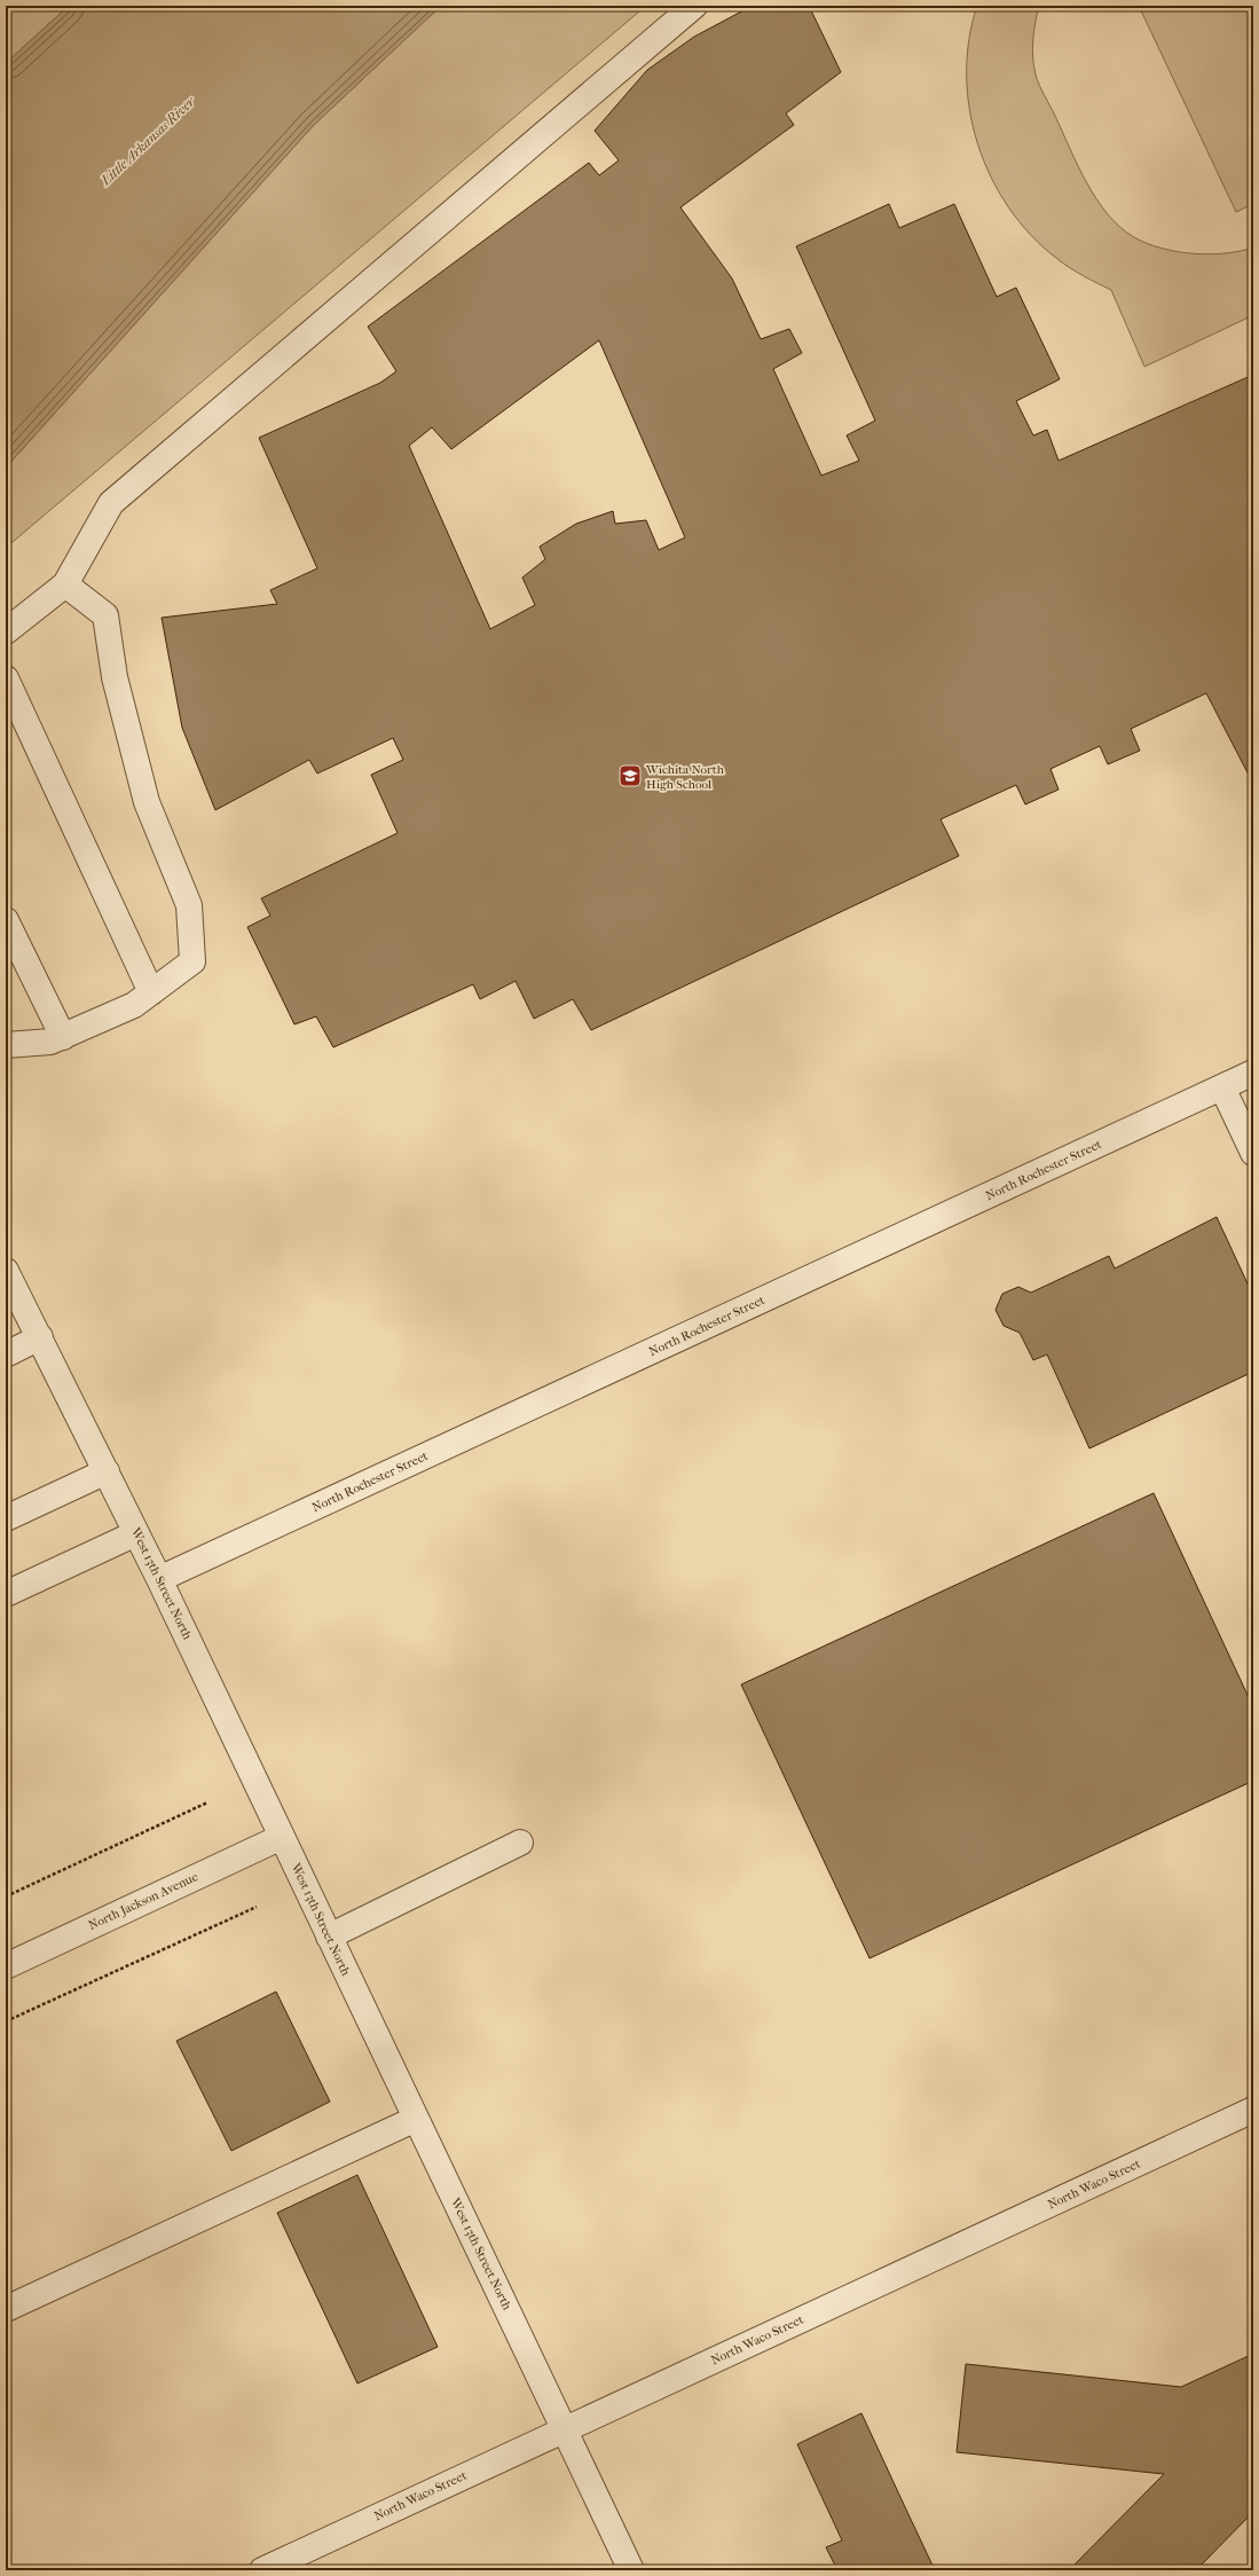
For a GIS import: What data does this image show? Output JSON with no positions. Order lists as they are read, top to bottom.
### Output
{
  "streets": {
    "street": [
      "North Rochester Street",
      "West 13th Street North",
      "North Jackson Avenue",
      "North Waco Street"
    ]
  },
  "crossings": [
    ["North Rochester Street", "West 13th Street North"],
    ["West 13th Street North", "North Jackson Avenue"],
    ["West 13th Street North", "North Waco Street"]
  ],
  "water": ["Little Arkansas River"],
  "places": {
    "school or university": ["Wichita North High School"]
  }
}
